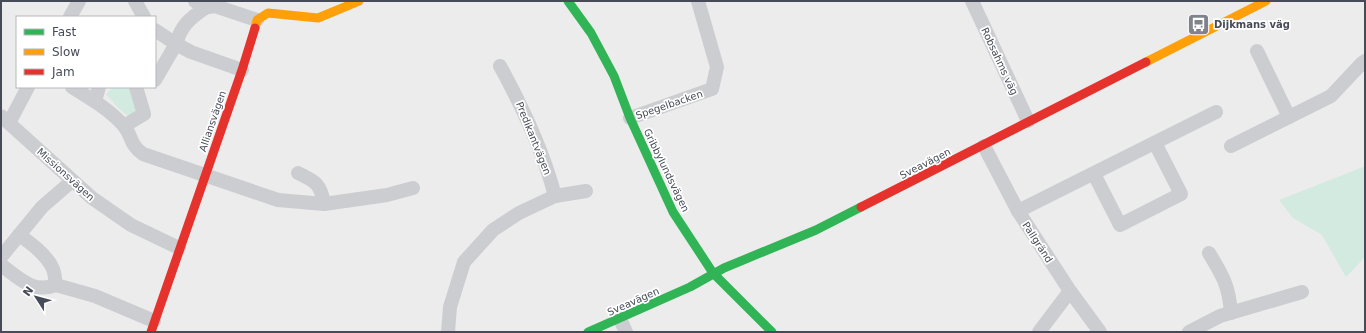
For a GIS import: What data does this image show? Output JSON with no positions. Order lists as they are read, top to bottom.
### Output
{
  "streets": {
    "street": [
      "Robsahms väg",
      "Spegelbacken",
      "Alliansvägen",
      "Predikantvägen",
      "Sveavägen",
      "Gribbylundsvägen",
      "Missionsvägen",
      "Pallgränd"
    ]
  },
  "crossings": [
    ["Robsahms väg", "Sveavägen"],
    ["Spegelbacken", "Gribbylundsvägen"],
    ["Alliansvägen", "Missionsvägen"],
    ["Sveavägen", "Gribbylundsvägen"],
    ["Sveavägen", "Pallgränd"]
  ],
  "places": {
    "bus stop": ["Dijkmans väg"]
  },
  "legend": ["Fast", "Slow", "Jam"],
  "north": "top left"
}
